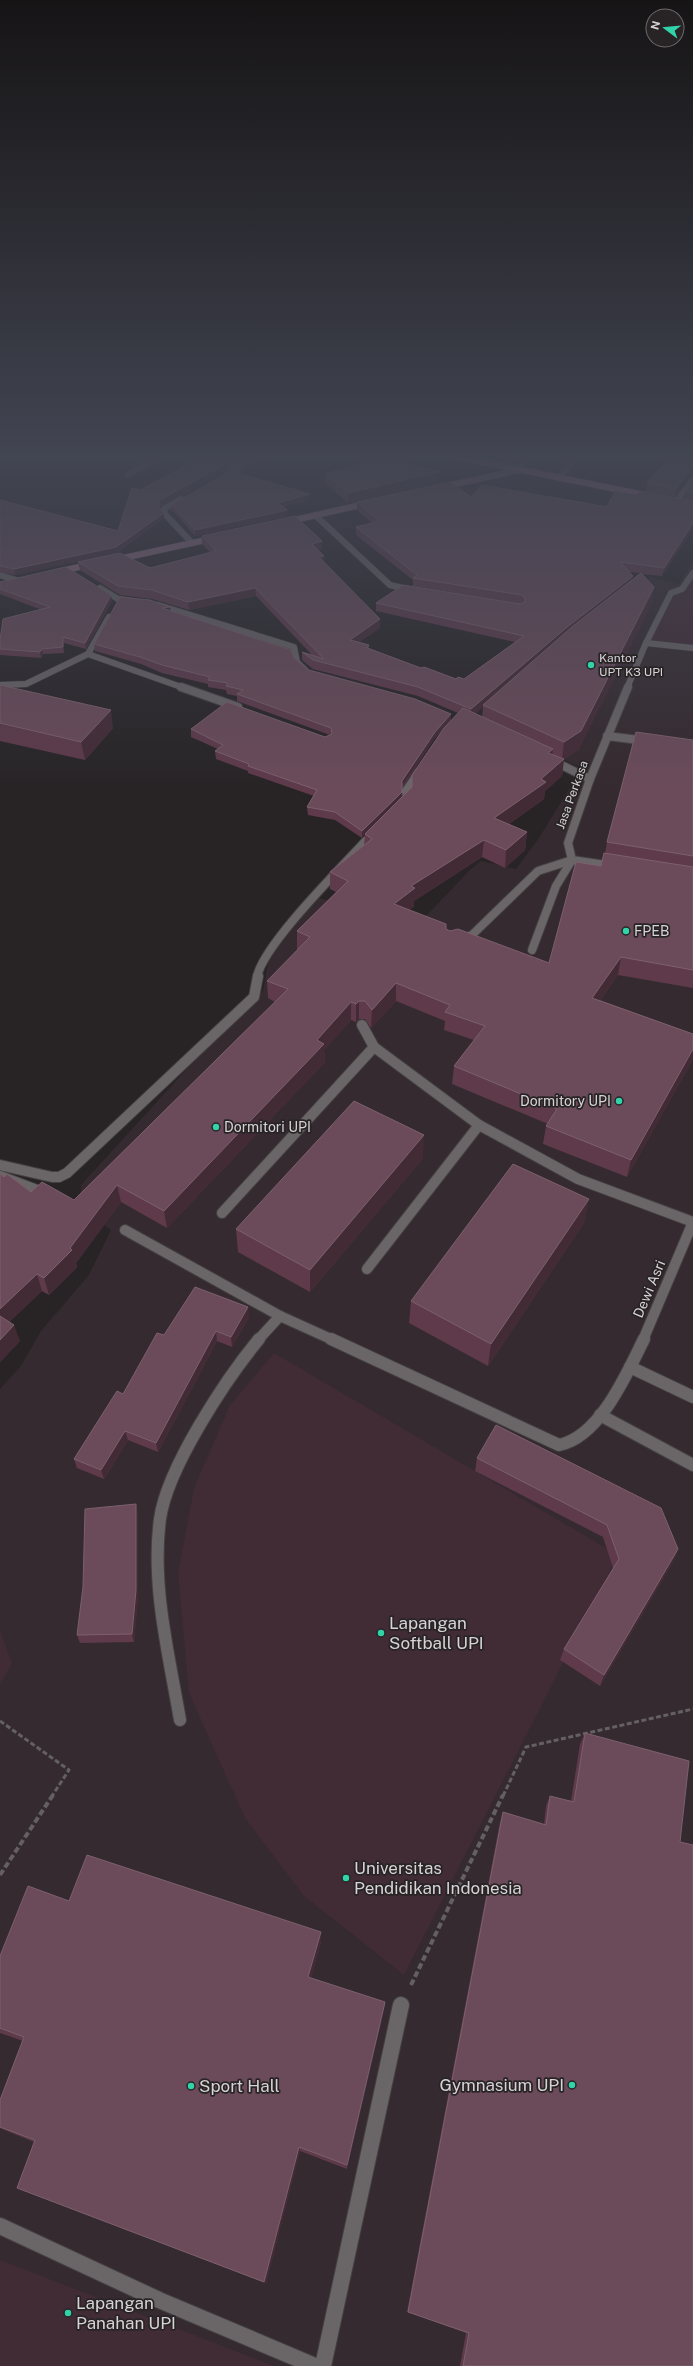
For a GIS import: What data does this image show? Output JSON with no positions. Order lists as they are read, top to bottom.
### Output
{
  "streets": {
    "street": ["Jasa Perkasa", "Dewi Asri"]
  },
  "places": [
    "Kantor UPT K3 UPI",
    "FPEB",
    "Dormitory UPI",
    "Dormitori UPI",
    "Lapangan Softball UPI",
    "Universitas Pendidikan Indonesia",
    "Gymnasium UPI",
    "Sport Hall",
    "Lapangan Panahan UPI"
  ],
  "north": "left"
}
